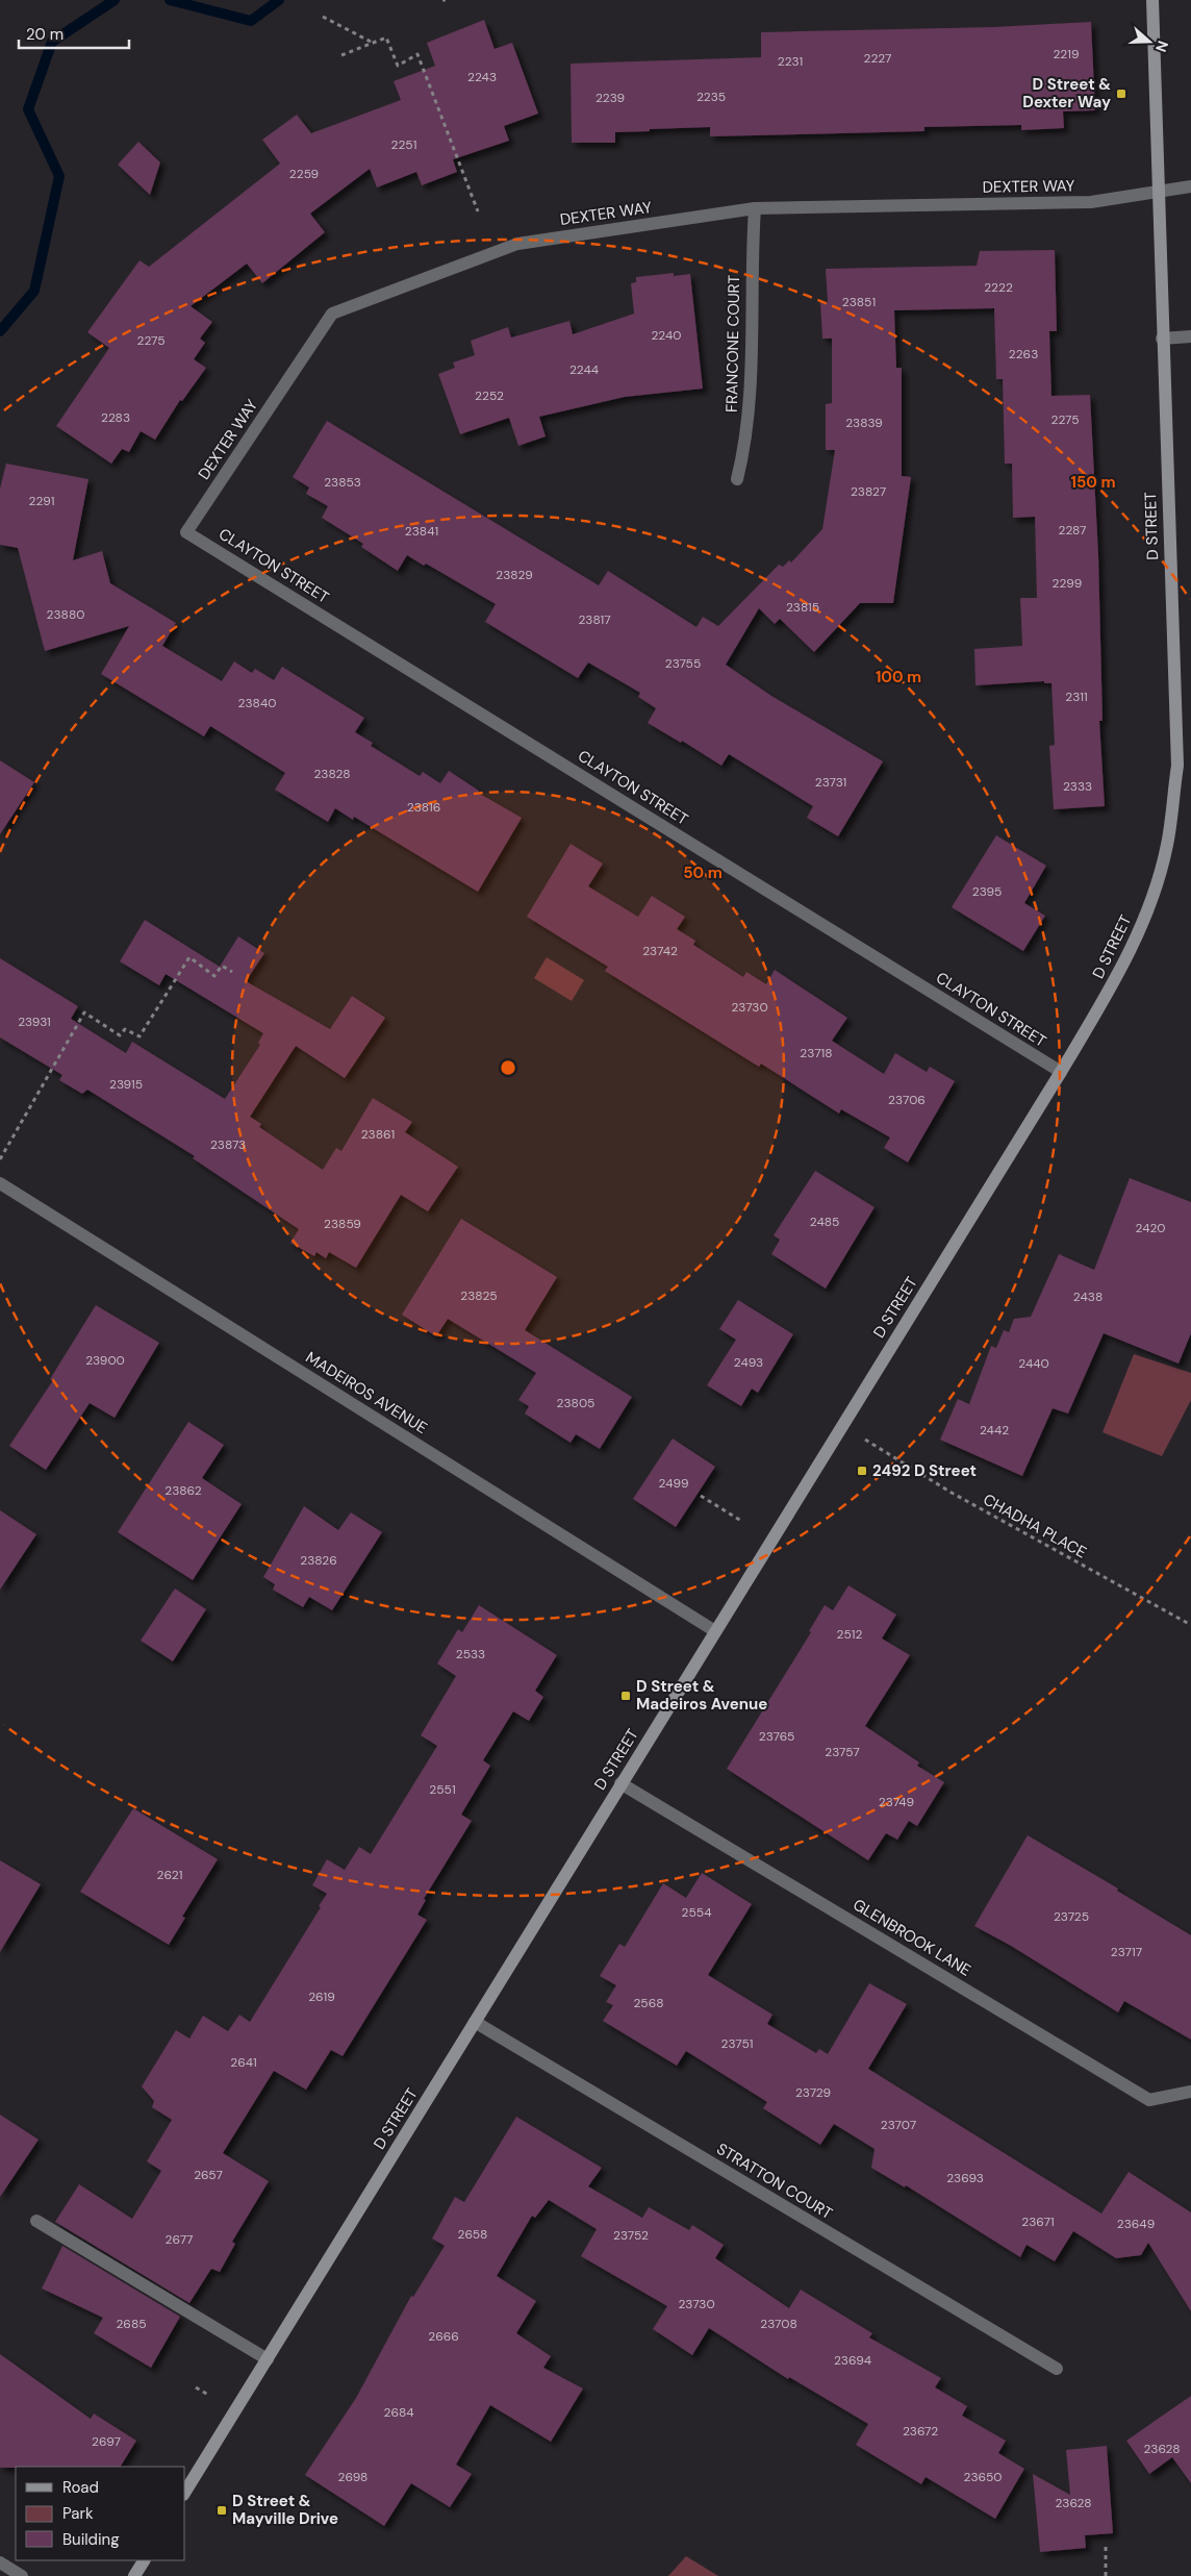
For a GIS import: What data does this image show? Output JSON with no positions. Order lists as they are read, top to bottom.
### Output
{
  "streets": {
    "main road": ["D STREET"],
    "street": [
      "DEXTER WAY",
      "FRANCONE COURT",
      "CLAYTON STREET",
      "MADEIROS AVENUE",
      "GLENBROOK LANE",
      "STRATTON COURT"
    ],
    "path": ["CHADHA PLACE"]
  },
  "crossings": [
    ["DEXTER WAY", "FRANCONE COURT"],
    ["DEXTER WAY", "D STREET"],
    ["DEXTER WAY", "CLAYTON STREET"],
    ["D STREET", "CLAYTON STREET"],
    ["D STREET", "MADEIROS AVENUE"],
    ["D STREET", "CHADHA PLACE"],
    ["D STREET", "GLENBROOK LANE"],
    ["D STREET", "STRATTON COURT"]
  ],
  "places": {
    "transit": [
      "D Street & Dexter Way",
      "2492 D Street",
      "D Street & Madeiros Avenue",
      "D Street & Mayville Drive"
    ]
  },
  "house_numbers": [
    "2219",
    "2227",
    "2231",
    "2243",
    "2235",
    "2239",
    "2251",
    "2259",
    "2222",
    "23851",
    "2240",
    "2275",
    "2263",
    "2244",
    "2252",
    "2283",
    "2275",
    "23839",
    "23853",
    "23827",
    "2291",
    "2287",
    "23841",
    "23829",
    "2299",
    "23815",
    "23880",
    "23817",
    "23755",
    "2311",
    "23840",
    "23828",
    "23731",
    "2333",
    "23816",
    "2395",
    "23742",
    "23730",
    "23931",
    "23718",
    "23915",
    "23706",
    "23861",
    "23873",
    "2485",
    "23859",
    "2420",
    "23825",
    "2438",
    "23900",
    "2493",
    "2440",
    "23805",
    "2442",
    "2499",
    "23862",
    "23826",
    "2512",
    "2533",
    "23765",
    "23757",
    "2551",
    "23749",
    "2621",
    "2554",
    "23725",
    "23717",
    "2619",
    "2568",
    "23751",
    "2641",
    "23729",
    "23707",
    "2657",
    "23693",
    "23671",
    "23649",
    "2658",
    "23752",
    "2677",
    "23730",
    "2685",
    "23708",
    "2666",
    "23694",
    "2684",
    "23672",
    "2697",
    "23628",
    "2698",
    "23650",
    "23628"
  ],
  "legend": ["Road", "Park", "Building"],
  "scale_bar": "20 m",
  "north": "right",
  "rings": ["150 m", "100 m", "50 m"]
}
